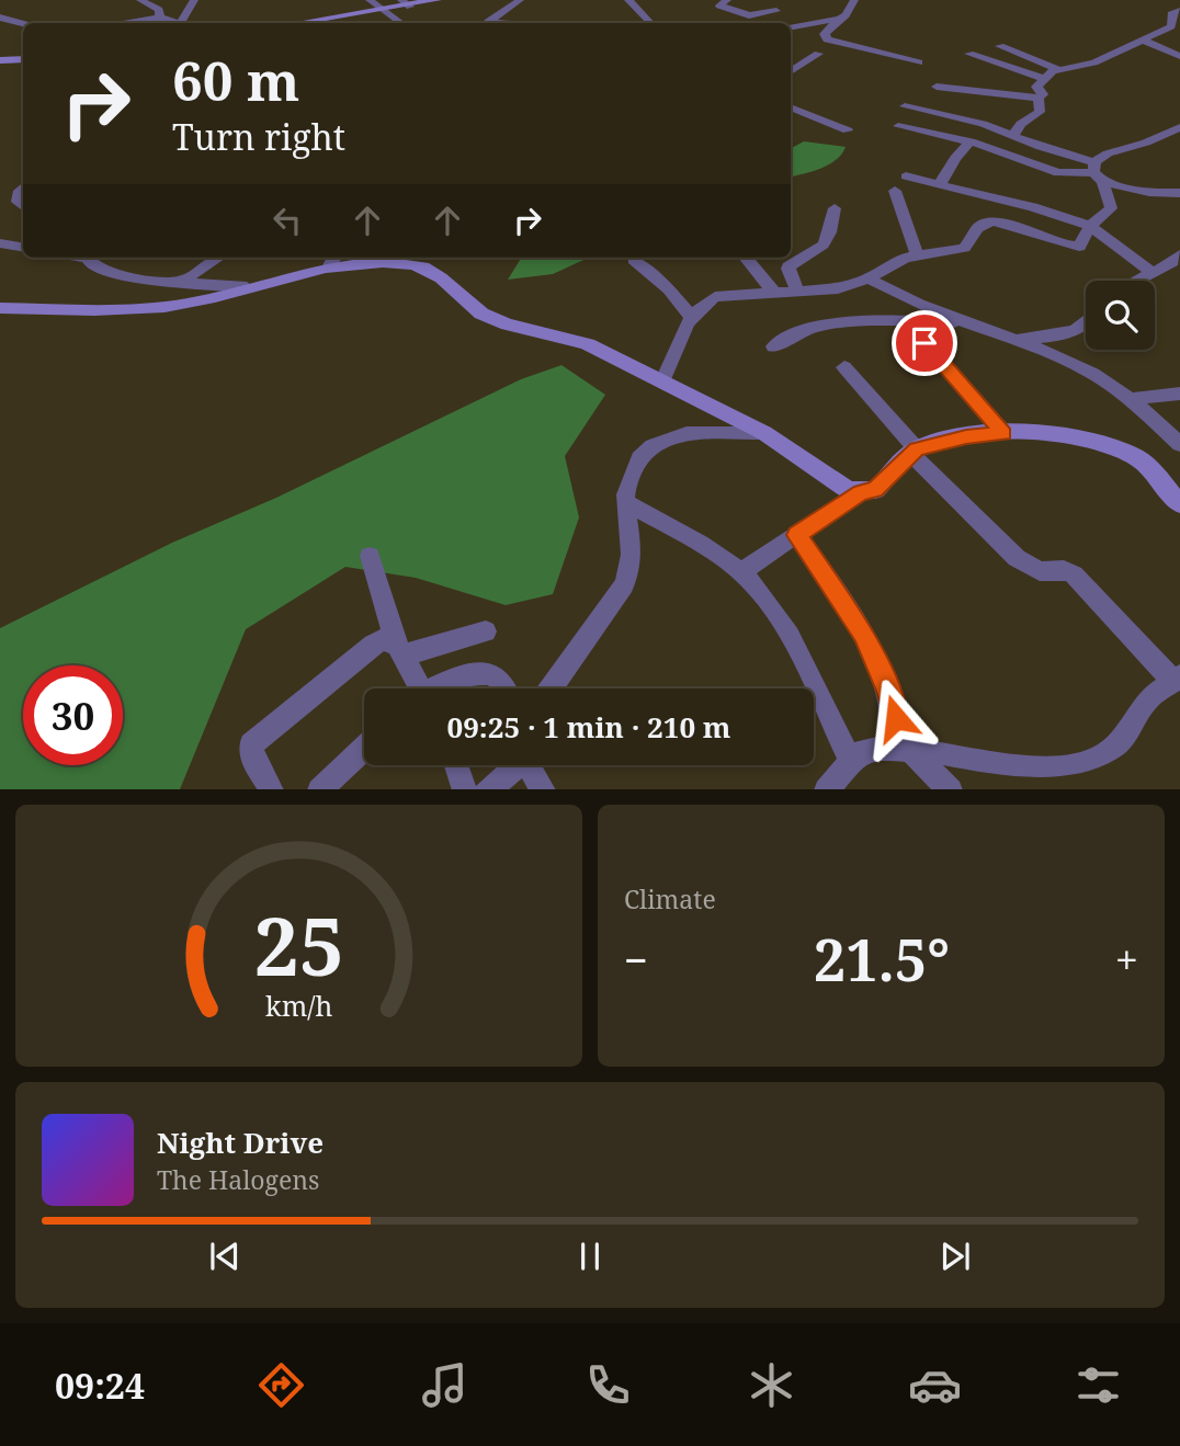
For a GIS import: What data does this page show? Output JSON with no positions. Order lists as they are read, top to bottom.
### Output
{
  "page": {
    "turn": ["60 m", "Turn right"],
    "limit": "30",
    "trip": "09:25 · 1 min · 210 m",
    "tile": "Climate",
    "heat": ["−", "21.5°", "+"],
    "song": ["Night Drive", "The Halogens"],
    "tabs": "09:24",
    "gauge": ["25", "km/h"]
  }
}
